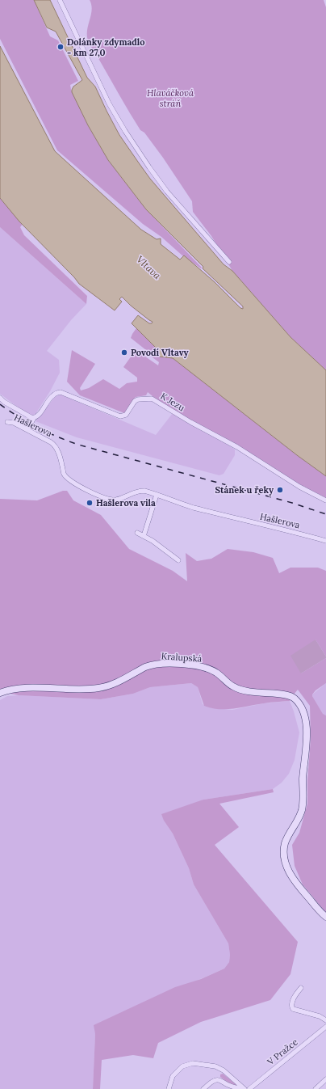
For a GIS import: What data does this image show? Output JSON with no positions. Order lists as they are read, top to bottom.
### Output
{
  "streets": {
    "street": [
      "K Jezu",
      "Hašlerova",
      "Kralupská",
      "V Pražce"
    ]
  },
  "water": ["Vltava"],
  "parks": ["Hlaváčková stráň"],
  "places": [
    "Dolánky zdymadlo - km 27,0",
    "Povodí Vltavy",
    "Stánek u řeky",
    "Hašlerova vila"
  ]
}
